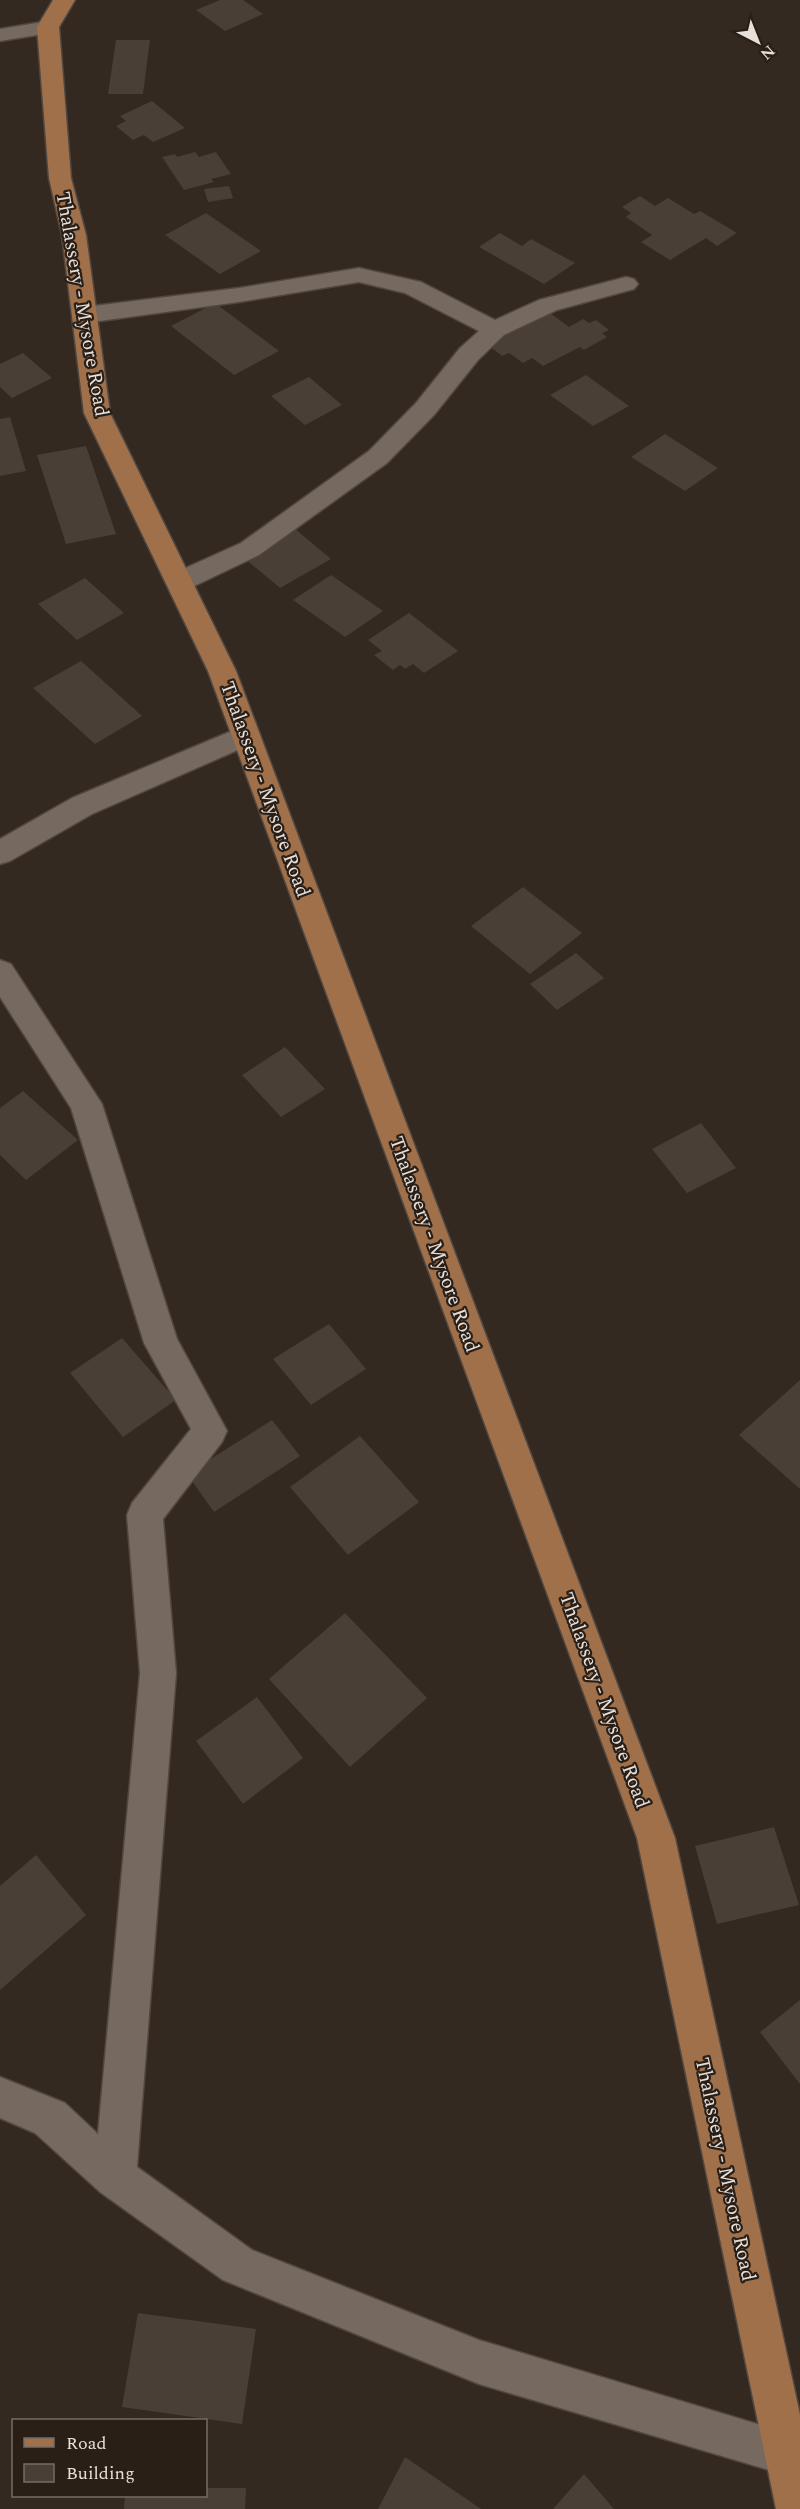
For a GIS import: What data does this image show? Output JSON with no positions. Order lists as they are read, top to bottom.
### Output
{
  "streets": {
    "main road": ["Thalassery - Mysore Road"]
  },
  "legend": ["Road", "Building"],
  "north": "bottom right"
}
